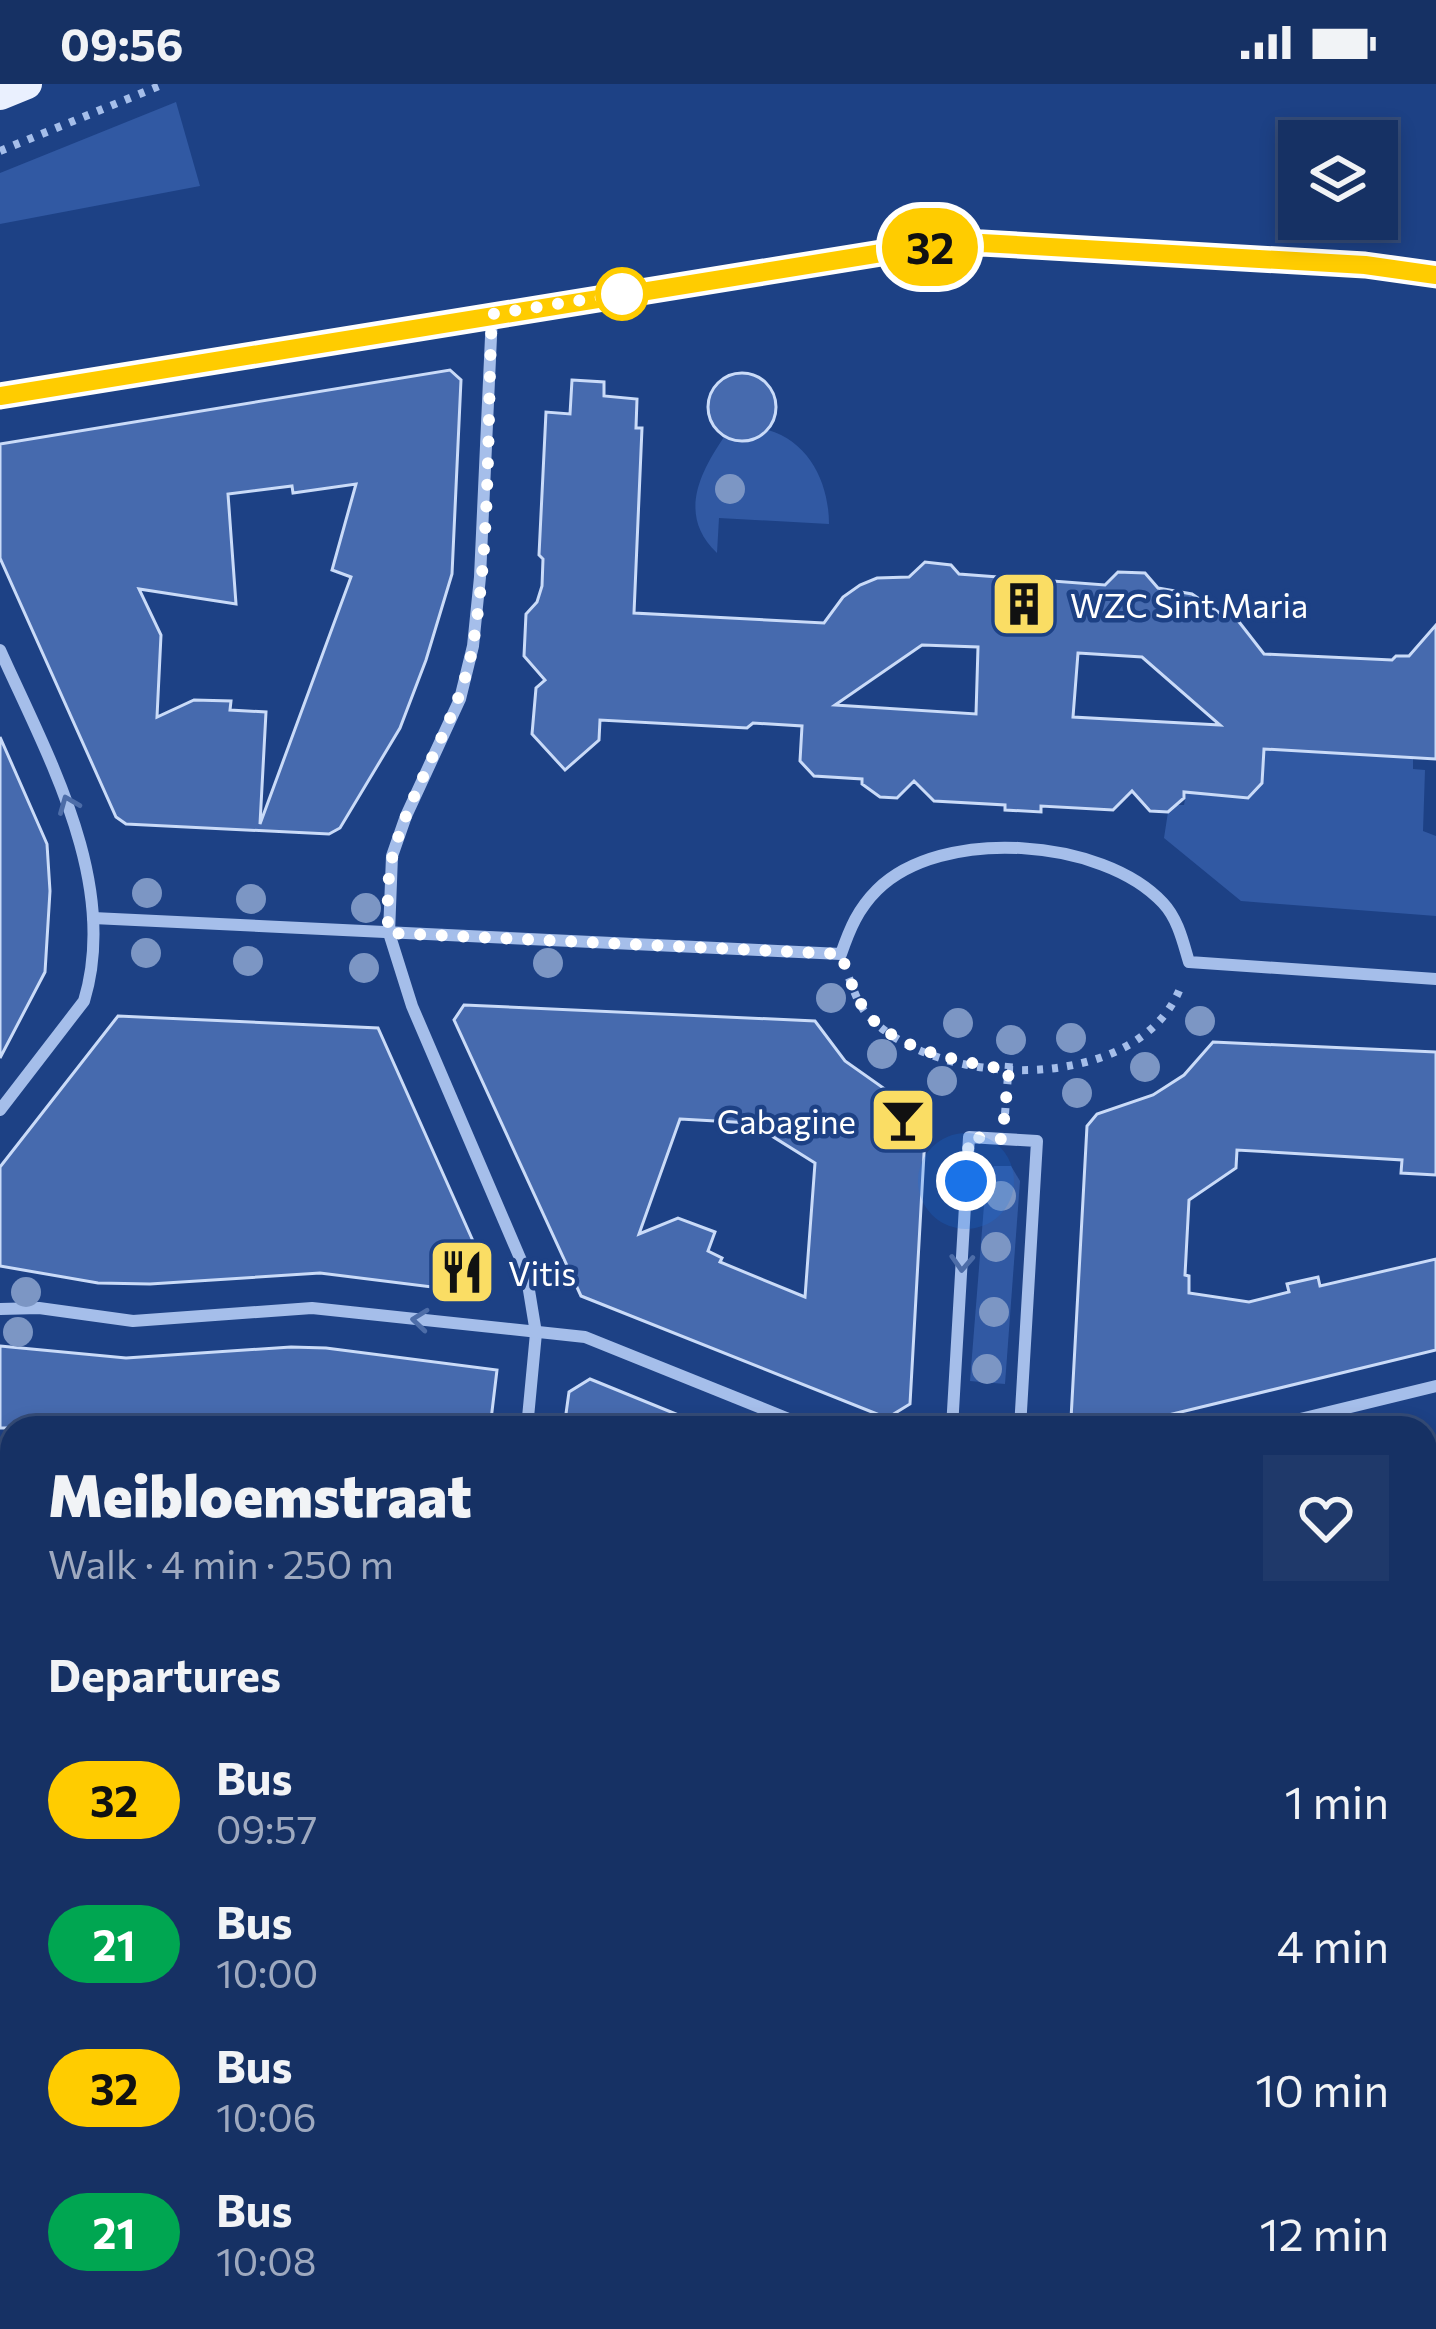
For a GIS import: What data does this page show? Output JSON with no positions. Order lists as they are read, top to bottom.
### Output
{
  "places": {
    "building": ["WZC Sint Maria"],
    "bar": ["Cabagine"],
    "restaurant": ["Vitis"]
  },
  "lines": ["bus line 32"],
  "page": {
    "status": "09:56",
    "on_map": "32",
    "heading": [
      ["Meibloemstraat", "Walk · 4 min · 250 m"],
      "Departures"
    ],
    "list": [
      {
        "mark": "32",
        "name": "Bus",
        "note": "09:57",
        "value": "1 min"
      },
      {
        "mark": "21",
        "name": "Bus",
        "note": "10:00",
        "value": "4 min"
      },
      {
        "mark": "32",
        "name": "Bus",
        "note": "10:06",
        "value": "10 min"
      },
      {
        "mark": "21",
        "name": "Bus",
        "note": "10:08",
        "value": "12 min"
      }
    ]
  }
}
